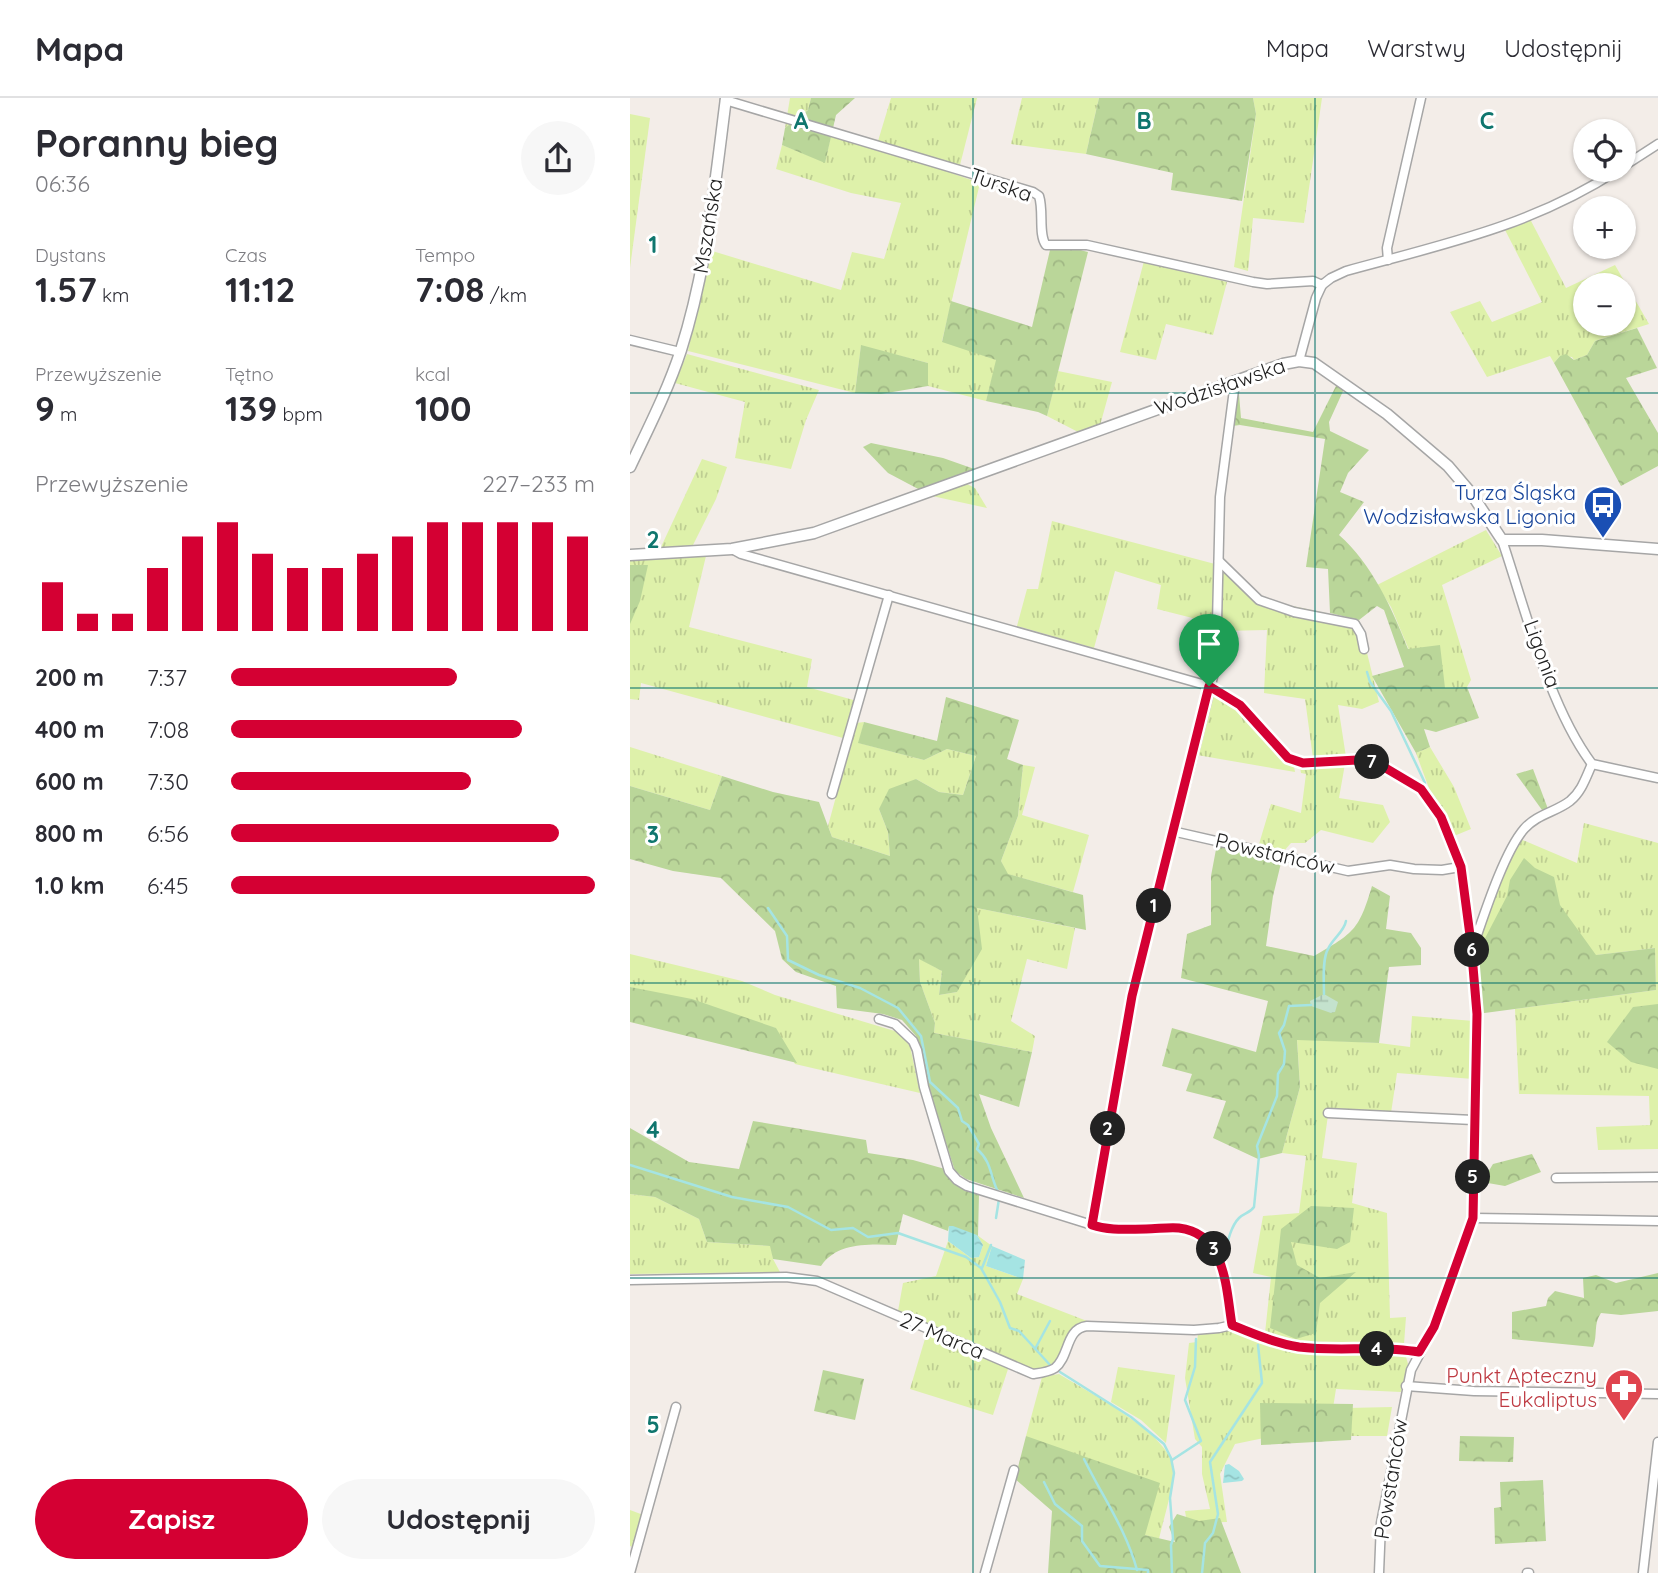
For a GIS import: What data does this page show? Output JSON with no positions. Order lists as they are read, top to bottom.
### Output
{
  "streets": {
    "street": [
      "Turska",
      "Mszańska",
      "Wodzisławska",
      "Ligonia",
      "Powstańców",
      "27 Marca"
    ]
  },
  "crossings": [
    ["Turska", "Mszańska"],
    ["Wodzisławska", "Ligonia"],
    ["Wodzisławska", "Powstańców"],
    ["Powstańców", "27 Marca"]
  ],
  "places": {
    "bus stop": ["Turza Śląska Wodzisławska Ligonia"],
    "pharmacy": ["Punkt Apteczny Eukaliptus"]
  },
  "page": {
    "header": "Mapa",
    "nav": ["Mapa", "Warstwy", "Udostępnij"],
    "heading": ["Poranny bieg", "06:36"],
    "map_buttons": ["+", "−"],
    "stats": [
      ["Dystans", "1.57 km"],
      ["Czas", "11:12"],
      ["Tempo", "7:08 /km"],
      ["Przewyższenie", "9 m"],
      ["Tętno", "139 bpm"],
      ["kcal", "100"]
    ],
    "chart": ["Przewyższenie", "227–233 m"],
    "list": [
      {
        "name": "200 m",
        "note": "7:37"
      },
      {
        "name": "400 m",
        "note": "7:08"
      },
      {
        "name": "600 m",
        "note": "7:30"
      },
      {
        "name": "800 m",
        "note": "6:56"
      },
      {
        "name": "1.0 km",
        "note": "6:45"
      }
    ],
    "pins": [
      "7",
      "1",
      "6",
      "2",
      "5",
      "3",
      "4"
    ],
    "buttons": ["Zapisz", "Udostępnij"]
  },
  "grid": {
    "columns": ["A", "B", "C"],
    "rows": [
      "1",
      "2",
      "3",
      "4",
      "5"
    ]
  }
}
